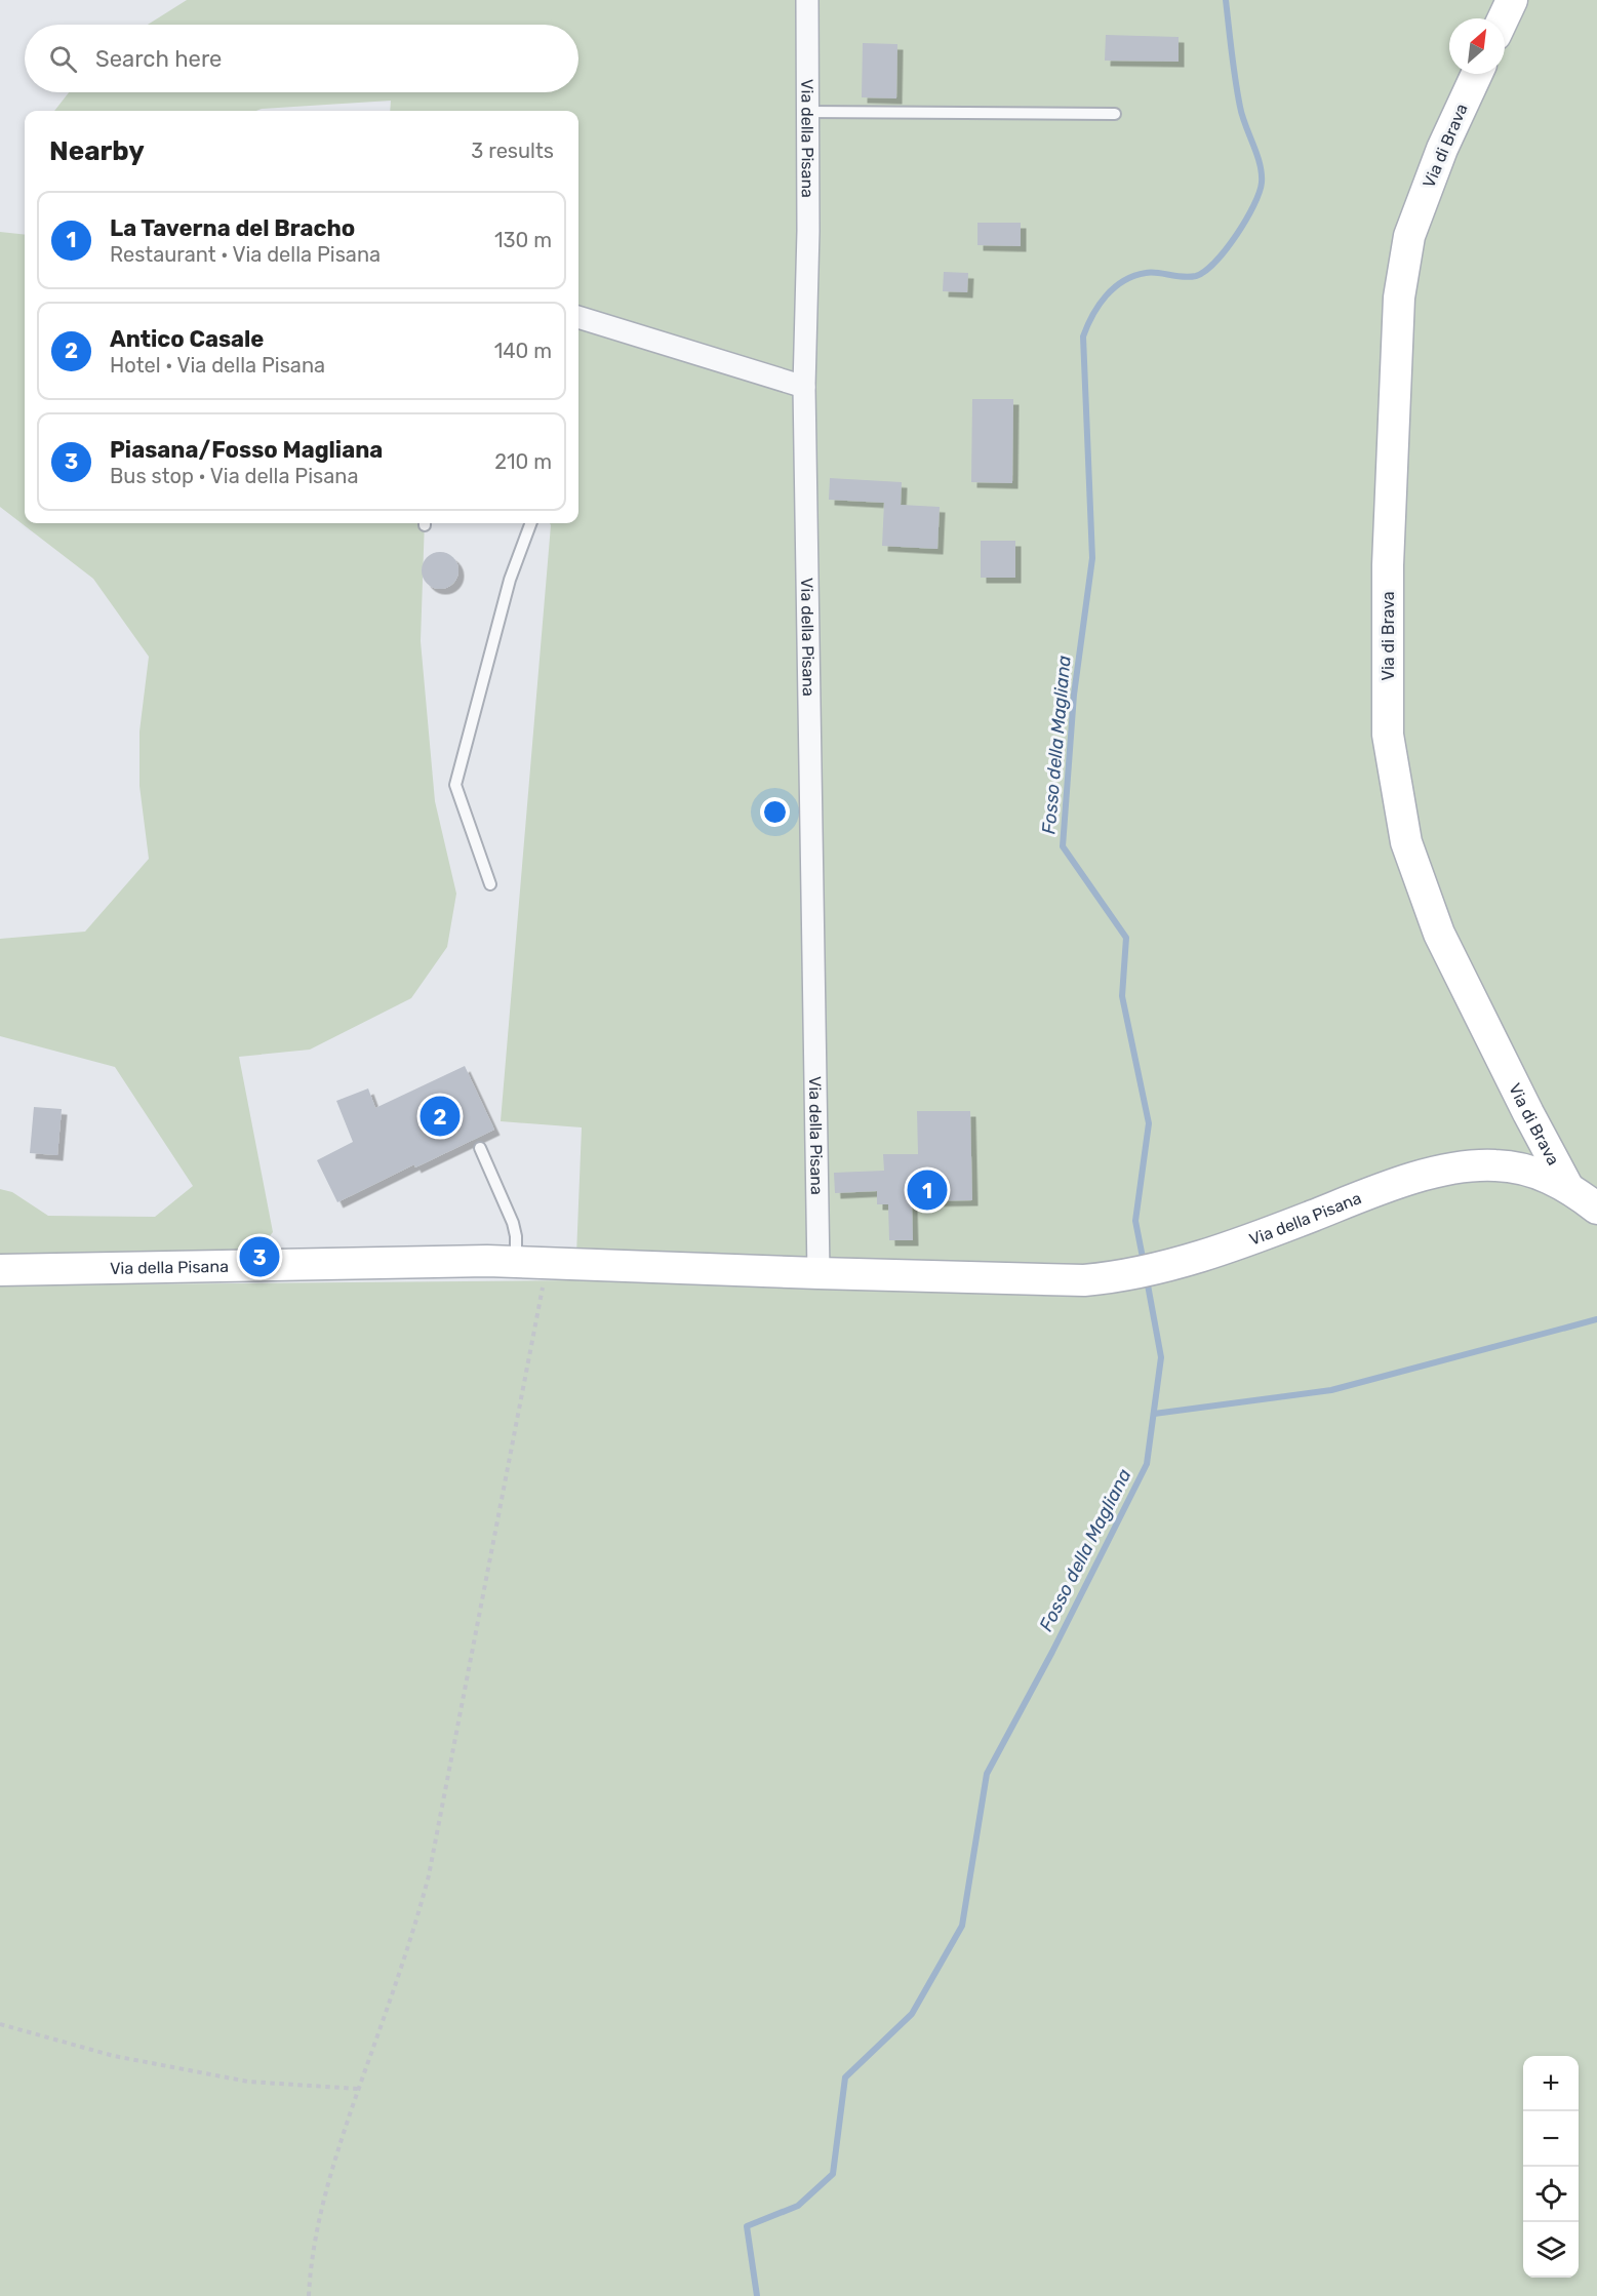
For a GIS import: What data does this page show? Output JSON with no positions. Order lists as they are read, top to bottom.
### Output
{
  "streets": {
    "main road": ["Via della Pisana", "Via di Brava"]
  },
  "crossings": [
    ["Via della Pisana", "Via di Brava"]
  ],
  "water": ["Fosso della Magliana"],
  "north": "top right",
  "page": {
    "search": "Search here",
    "heading": ["Nearby", "3 results"],
    "list": [
      {
        "mark": "1",
        "name": "La Taverna del Bracho",
        "note": "Restaurant · Via della Pisana",
        "value": "130 m"
      },
      {
        "mark": "2",
        "name": "Antico Casale",
        "note": "Hotel · Via della Pisana",
        "value": "140 m"
      },
      {
        "mark": "3",
        "name": "Piasana/Fosso Magliana",
        "note": "Bus stop · Via della Pisana",
        "value": "210 m"
      }
    ],
    "pins": ["2", "1", "3"],
    "map_buttons": ["+", "−"]
  }
}
